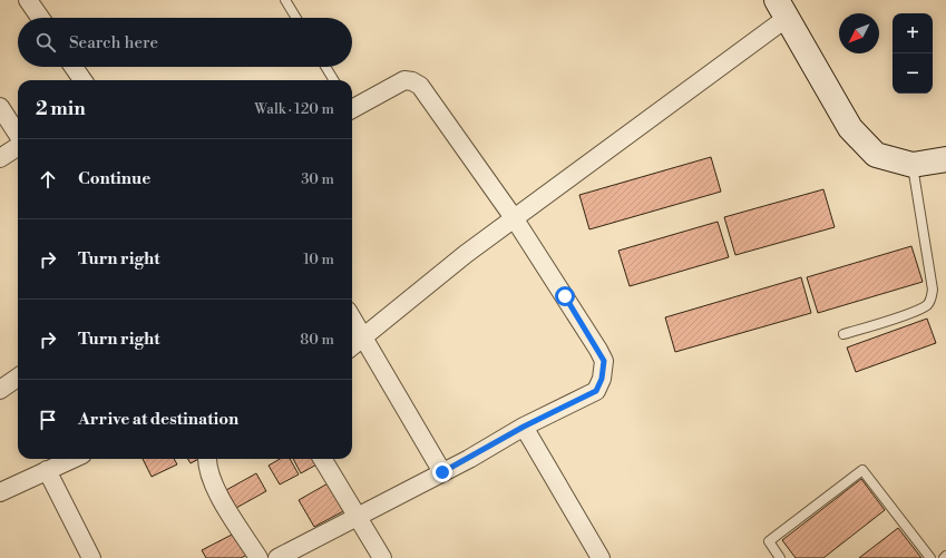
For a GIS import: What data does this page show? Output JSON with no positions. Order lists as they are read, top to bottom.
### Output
{
  "north": "bottom left",
  "page": {
    "map_buttons": ["+", "−"],
    "search": "Search here",
    "heading": ["2 min", "Walk · 120 m"],
    "list": [
      ["Continue", "30 m"],
      ["Turn right", "10 m"],
      ["Turn right", "80 m"],
      "Arrive at destination"
    ]
  }
}
